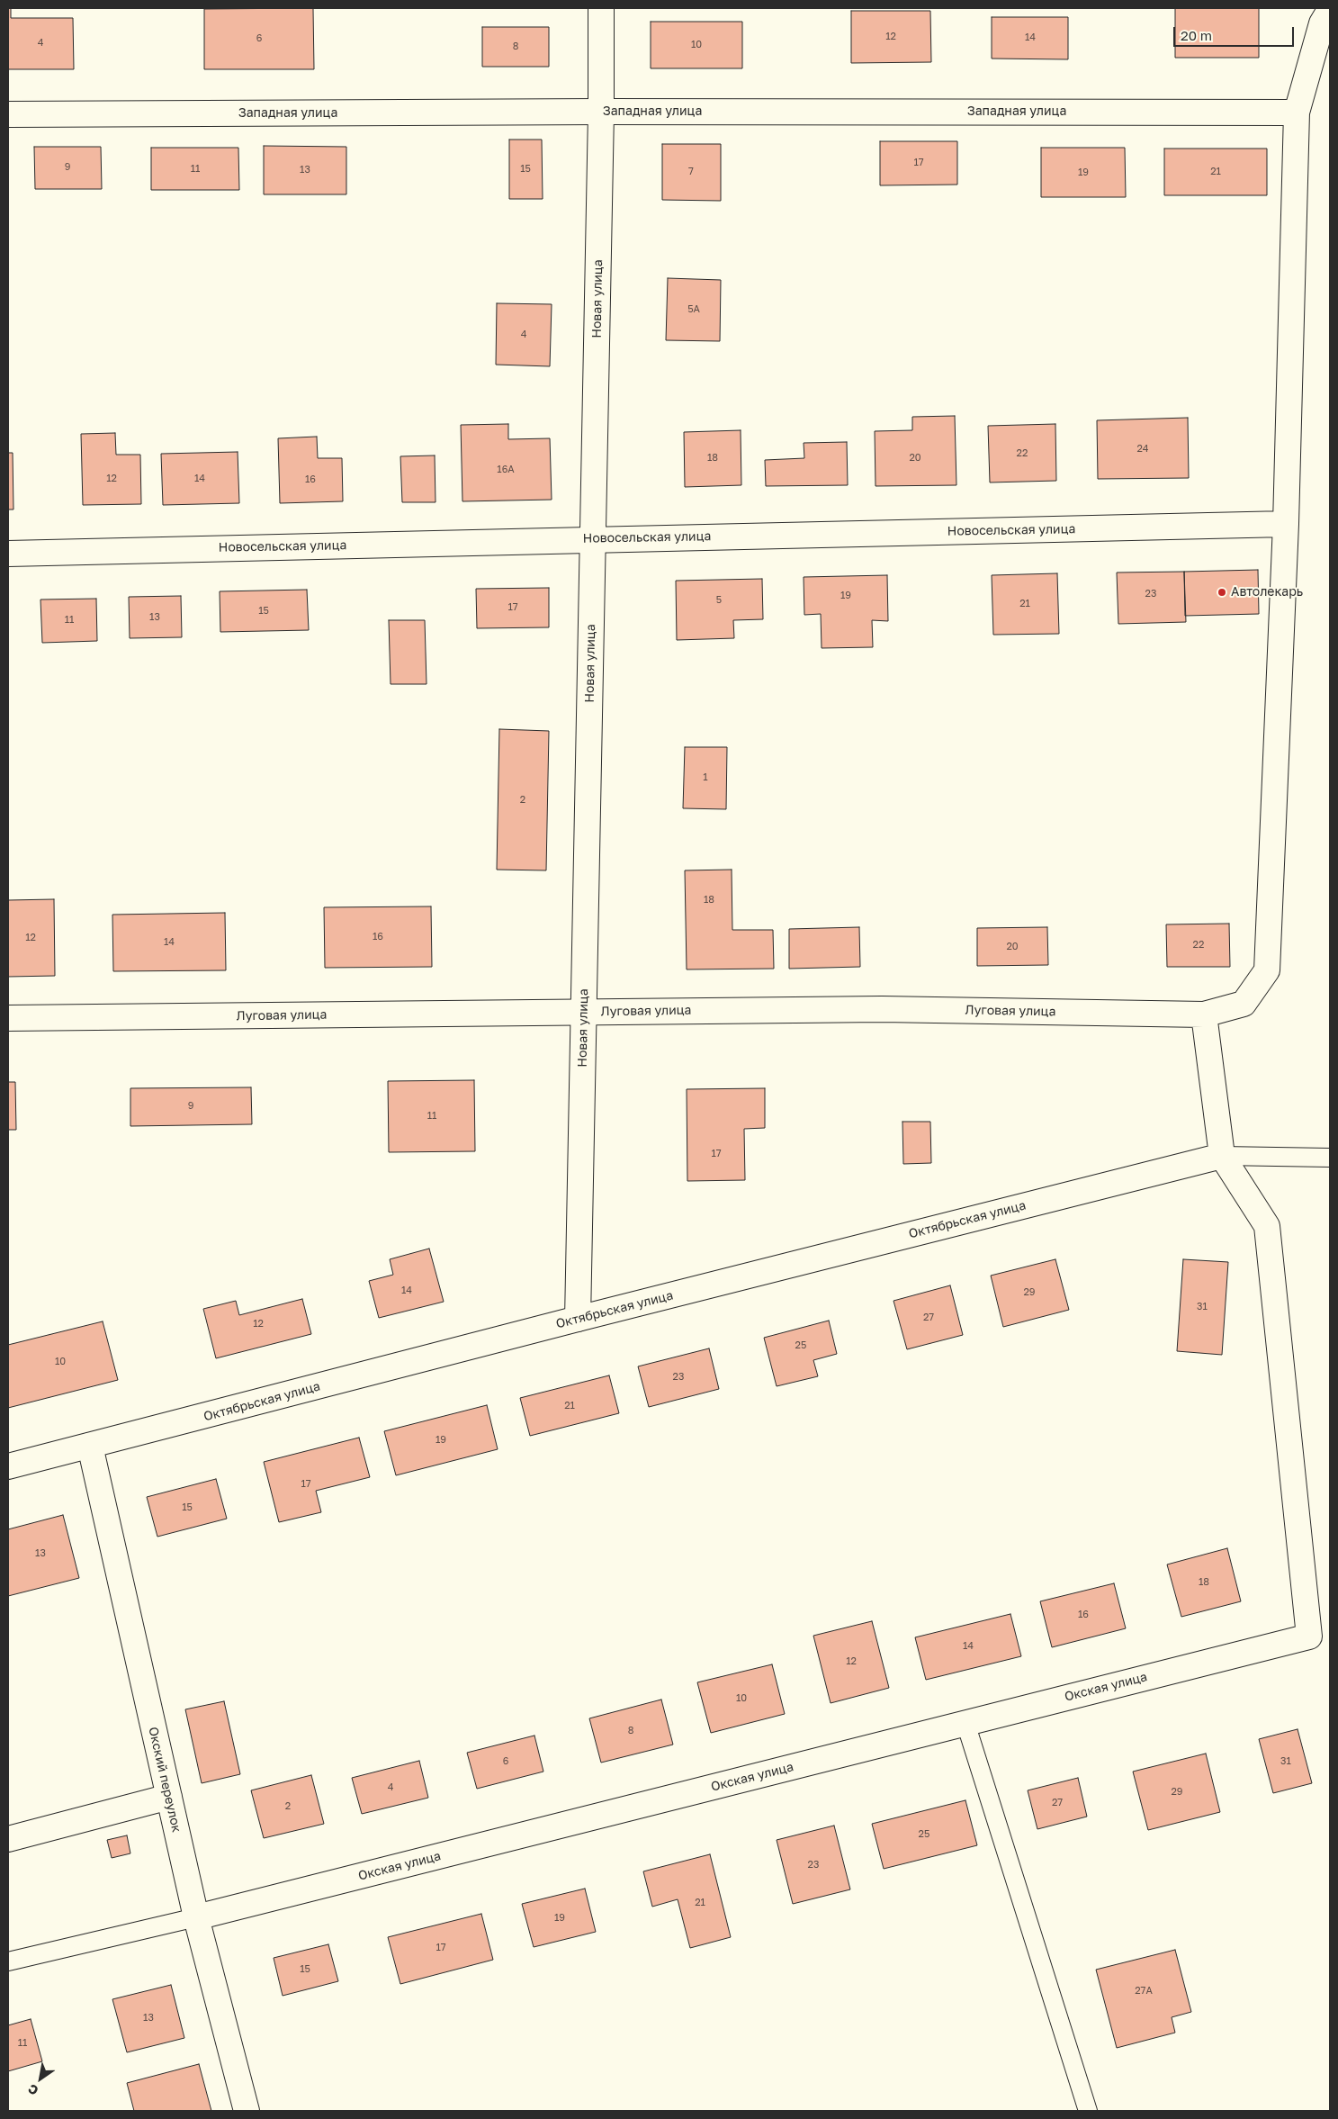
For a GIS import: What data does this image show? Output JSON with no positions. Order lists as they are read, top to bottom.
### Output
{
  "streets": {
    "street": [
      "Западная улица",
      "Новая улица",
      "Новосельская улица",
      "Луговая улица",
      "Октябрьская улица",
      "Окская улица",
      "Окский переулок"
    ]
  },
  "crossings": [
    ["Западная улица", "Новая улица"],
    ["Западная улица", "Луговая улица"],
    ["Новая улица", "Новосельская улица"],
    ["Новая улица", "Луговая улица"],
    ["Новая улица", "Октябрьская улица"],
    ["Новосельская улица", "Луговая улица"],
    ["Октябрьская улица", "Окская улица"],
    ["Октябрьская улица", "Окский переулок"],
    ["Окская улица", "Окский переулок"]
  ],
  "places": ["Автолекарь"],
  "house_numbers": [
    "12",
    "14",
    "6",
    "4",
    "10",
    "8",
    "17",
    "9",
    "11",
    "15",
    "13",
    "7",
    "21",
    "19",
    "5А",
    "4",
    "24",
    "22",
    "18",
    "20",
    "16А",
    "12",
    "14",
    "16",
    "23",
    "19",
    "5",
    "21",
    "17",
    "15",
    "13",
    "11",
    "1",
    "2",
    "18",
    "16",
    "12",
    "14",
    "22",
    "20",
    "9",
    "11",
    "17",
    "14",
    "29",
    "31",
    "27",
    "12",
    "25",
    "10",
    "23",
    "21",
    "19",
    "17",
    "15",
    "13",
    "18",
    "16",
    "14",
    "12",
    "10",
    "8",
    "6",
    "31",
    "4",
    "29",
    "27",
    "2",
    "25",
    "23",
    "21",
    "19",
    "17",
    "15",
    "27А",
    "13",
    "11"
  ],
  "scale_bar": "20 m",
  "north": "bottom left"
}
